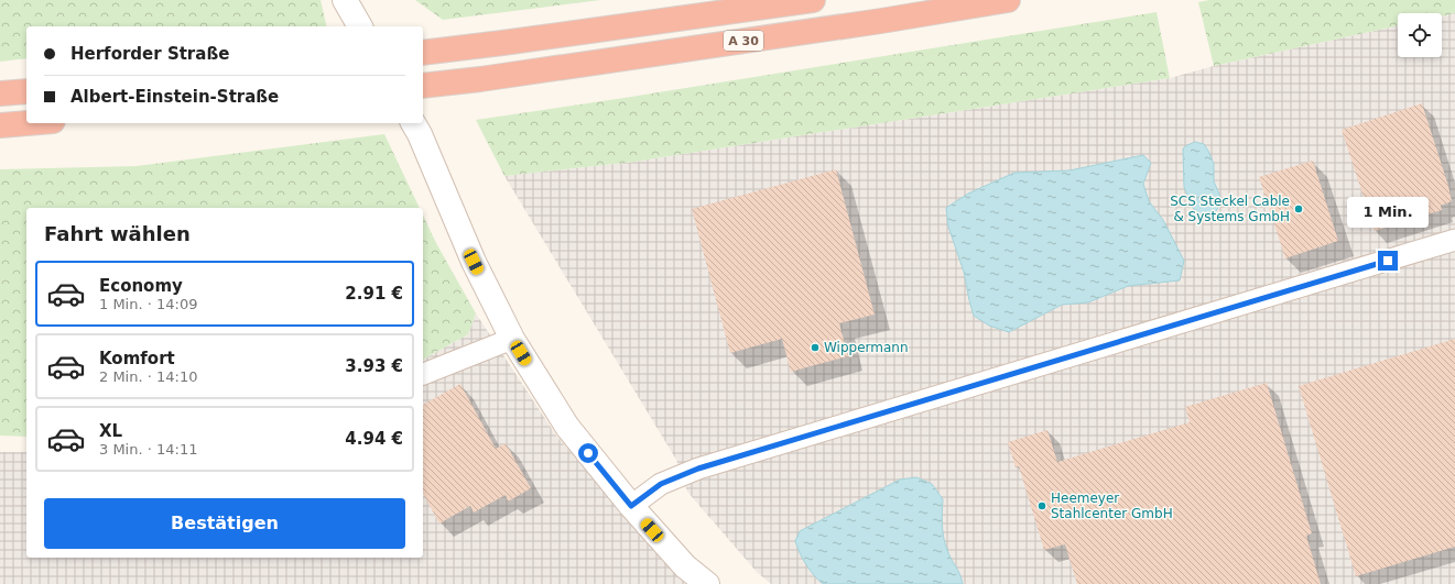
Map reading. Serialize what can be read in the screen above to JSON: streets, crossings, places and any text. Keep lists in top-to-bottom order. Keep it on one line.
{"streets":{"highway":["A 30"]},"places":["SCS Steckel Cable & Systems GmbH","Wippermann","Heemeyer Stahlcenter GmbH"],"page":{"banner":["Herforder Straße","Albert-Einstein-Straße"],"bubble":"1 Min.","heading":"Fahrt wählen","list":[{"name":"Economy","note":"1 Min. · 14:09","value":"2.91 €"},{"name":"Komfort","note":"2 Min. · 14:10","value":"3.93 €"},{"name":"XL","note":"3 Min. · 14:11","value":"4.94 €"}],"buttons":"Bestätigen"}}
